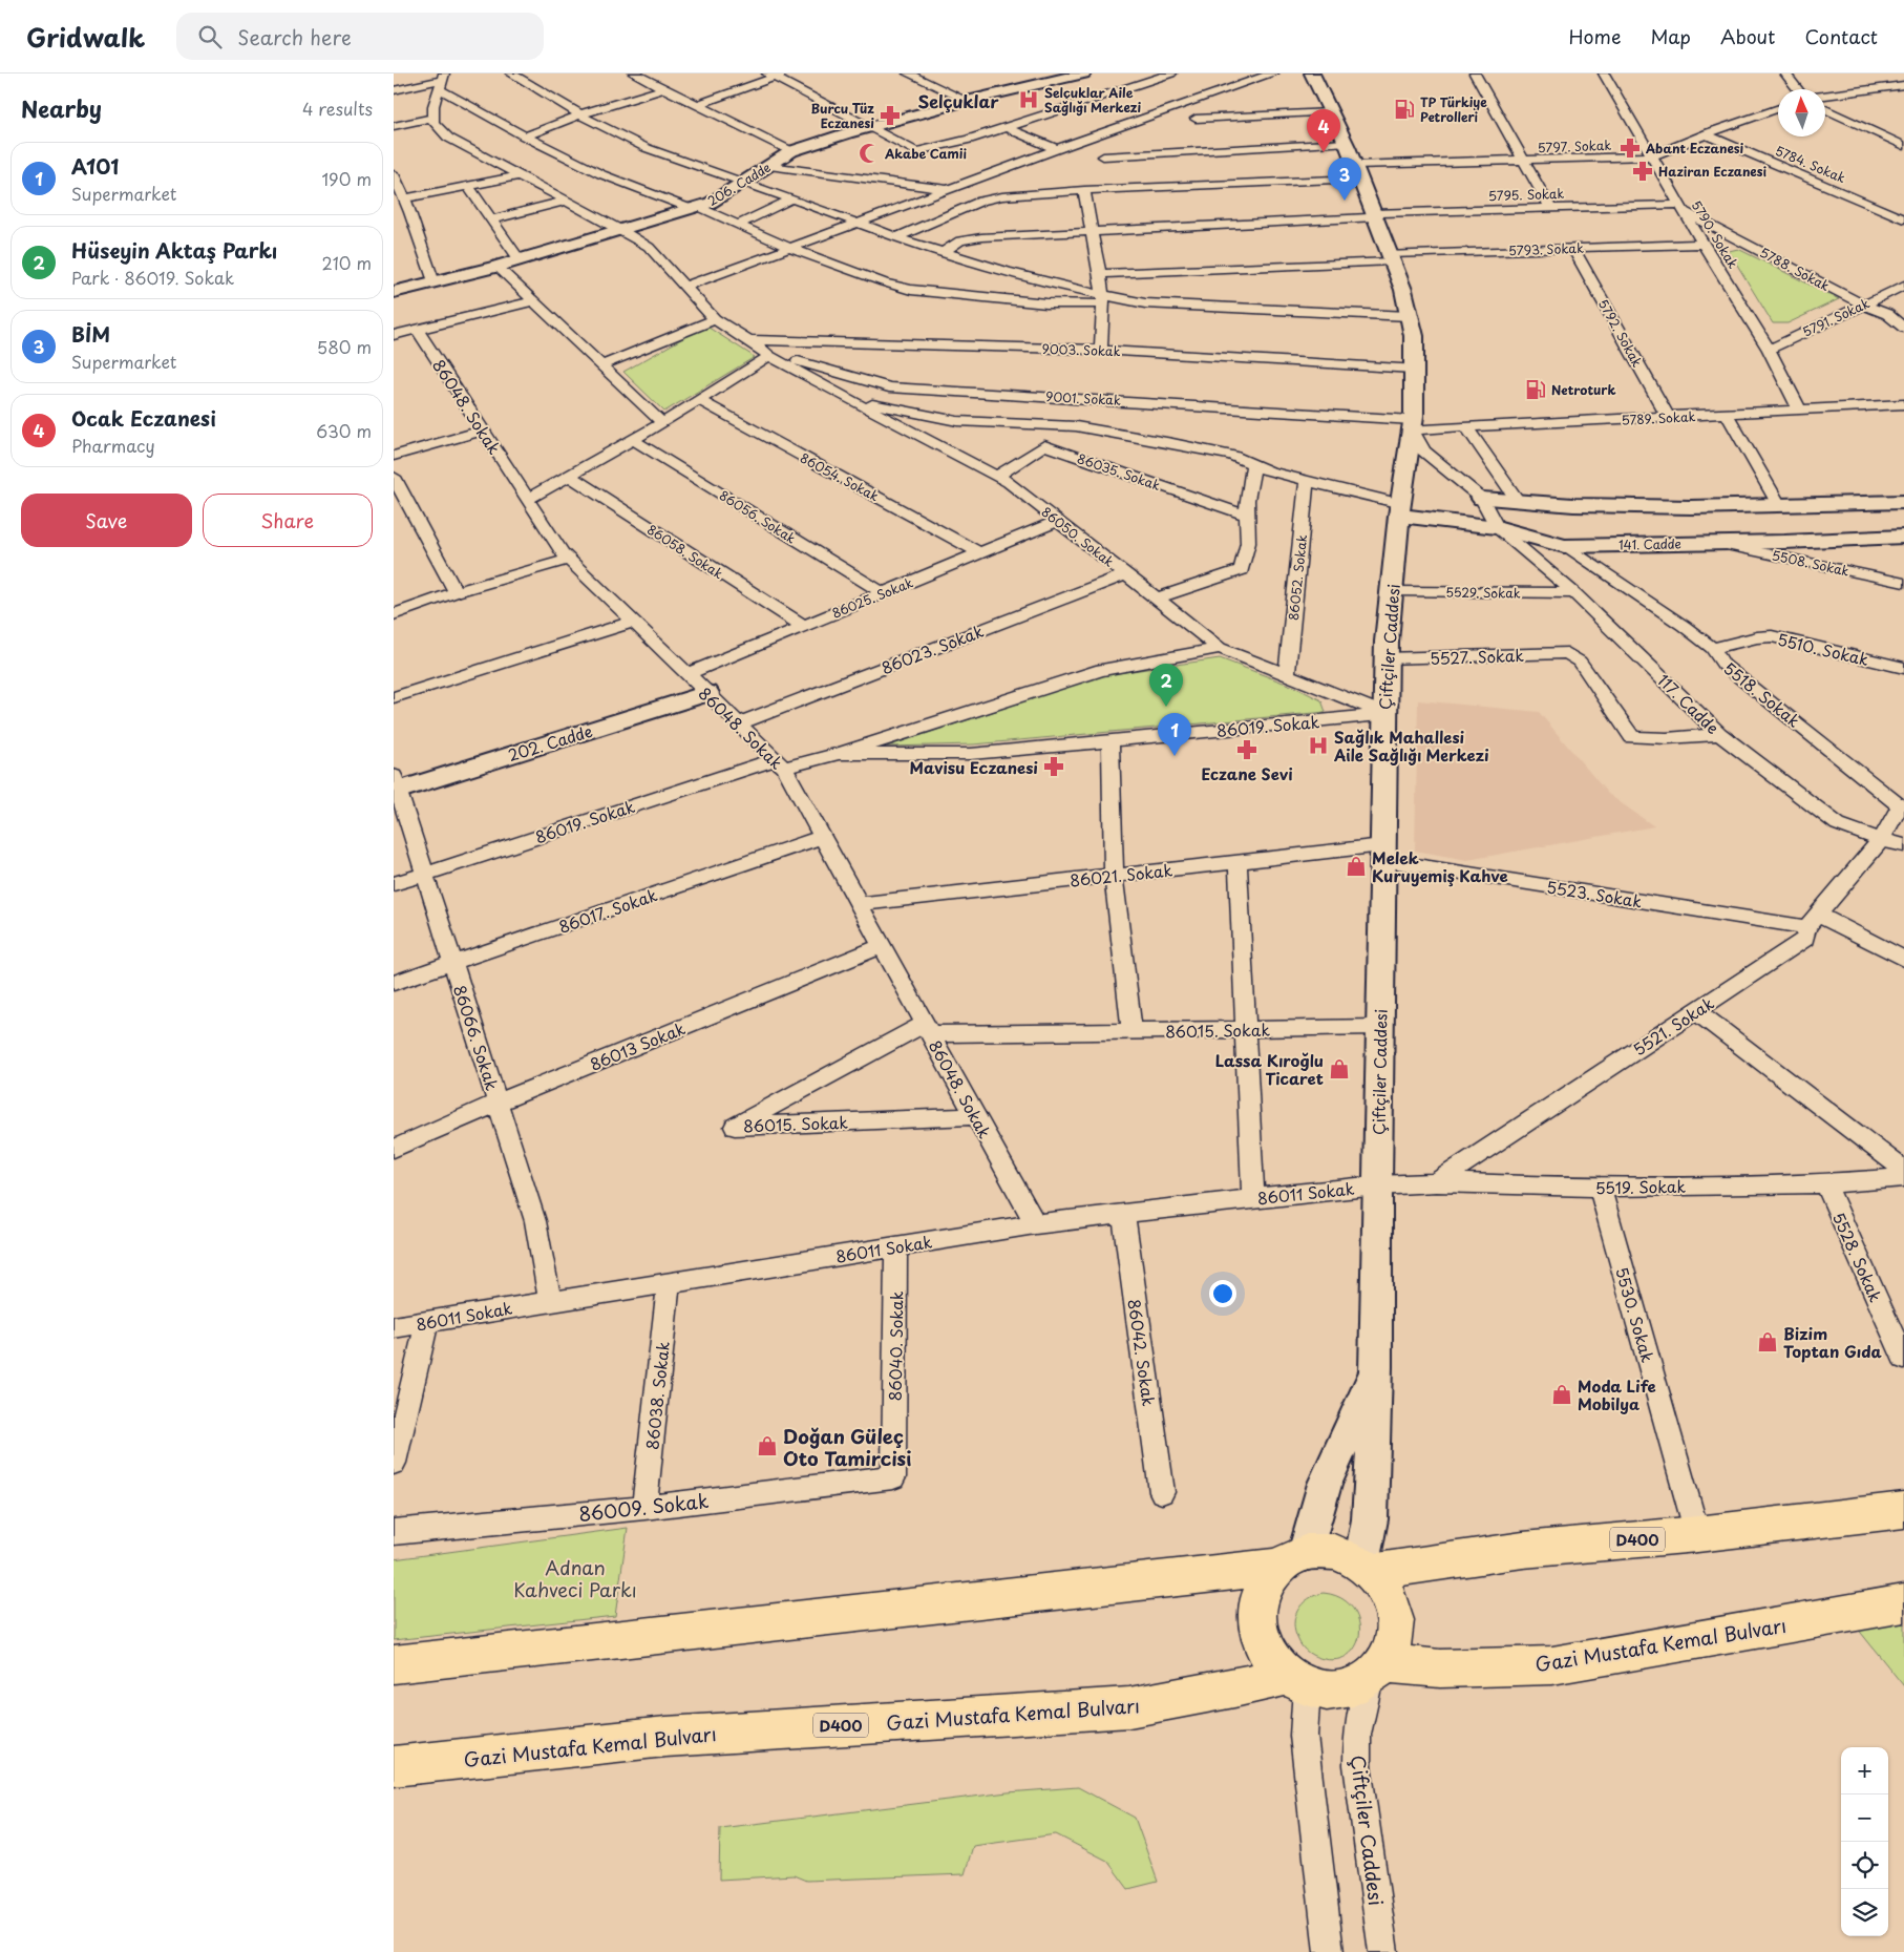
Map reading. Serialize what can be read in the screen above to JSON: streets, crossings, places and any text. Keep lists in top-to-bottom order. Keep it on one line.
{"streets":{"highway":["D400","Gazi Mustafa Kemal Bulvarı"],"street":["5797. Sokak","5784. Sokak","206. Cadde","5795. Sokak","5790. Sokak","5793. Sokak","5788. Sokak","5791. Sokak","5792. Sokak","9003. Sokak","9001. Sokak","86048. Sokak","5789. Sokak","86035. Sokak","86054. Sokak","86056. Sokak","86050. Sokak","141. Cadde","86058. Sokak","5508. Sokak","86052. Sokak","5529. Sokak","86025. Sokak","Çiftçiler Caddesi","86023. Sokak","5510. Sokak","5527. Sokak","5518. Sokak","117. Cadde","86019. Sokak","202. Cadde","86021. Sokak","5523. Sokak","86017. Sokak","5521. Sokak","86015. Sokak","86066. Sokak","86013 Sokak","5519. Sokak","86011 Sokak","5528. Sokak","5530. Sokak","86040. Sokak","86042. Sokak","86038. Sokak","86009. Sokak"]},"crossings":[["5797. Sokak","5784. Sokak"],["5797. Sokak","5790. Sokak"],["5797. Sokak","Çiftçiler Caddesi"],["5795. Sokak","5790. Sokak"],["5795. Sokak","5788. Sokak"],["5795. Sokak","Çiftçiler Caddesi"],["5790. Sokak","5793. Sokak"],["5790. Sokak","5788. Sokak"],["5790. Sokak","5791. Sokak"],["5790. Sokak","5789. Sokak"],["5793. Sokak","5792. Sokak"],["5793. Sokak","Çiftçiler Caddesi"],["5788. Sokak","5791. Sokak"],["5792. Sokak","5789. Sokak"],["9003. Sokak","9001. Sokak"],["9003. Sokak","86050. Sokak"],["9003. Sokak","Çiftçiler Caddesi"],["9001. Sokak","5789. Sokak"],["9001. Sokak","86050. Sokak"],["9001. Sokak","Çiftçiler Caddesi"],["86048. Sokak","86025. Sokak"],["86048. Sokak","86023. Sokak"],["86048. Sokak","86019. Sokak"],["86048. Sokak","202. Cadde"],["86048. Sokak","86021. Sokak"],["86048. Sokak","86017. Sokak"],["86048. Sokak","86015. Sokak"],["86048. Sokak","86013 Sokak"],["86048. Sokak","86011 Sokak"],["5789. Sokak","Çiftçiler Caddesi"],["86035. Sokak","86050. Sokak"],["86054. Sokak","86025. Sokak"],["86056. Sokak","86025. Sokak"],["86050. Sokak","86052. Sokak"],["86050. Sokak","86025. Sokak"],["86050. Sokak","Çiftçiler Caddesi"],["86050. Sokak","86023. Sokak"],["86050. Sokak","86019. Sokak"],["141. Cadde","5508. Sokak"],["141. Cadde","Çiftçiler Caddesi"],["141. Cadde","5518. Sokak"],["141. Cadde","117. Cadde"],["86058. Sokak","86025. Sokak"],["5529. Sokak","Çiftçiler Caddesi"],["5529. Sokak","117. Cadde"],["Çiftçiler Caddesi","5527. Sokak"],["Çiftçiler Caddesi","86019. Sokak"],["Çiftçiler Caddesi","86021. Sokak"],["Çiftçiler Caddesi","5523. Sokak"],["Çiftçiler Caddesi","86015. Sokak"],["Çiftçiler Caddesi","5519. Sokak"],["Çiftçiler Caddesi","86011 Sokak"],["Çiftçiler Caddesi","D400"],["Çiftçiler Caddesi","Gazi Mustafa Kemal Bulvarı"],["5510. Sokak","5518. Sokak"],["5527. Sokak","117. Cadde"],["5518. Sokak","117. Cadde"],["5518. Sokak","5521. Sokak"],["117. Cadde","5521. Sokak"],["86019. Sokak","86066. Sokak"],["202. Cadde","86066. Sokak"],["86021. Sokak","5523. Sokak"],["5523. Sokak","5521. Sokak"],["86017. Sokak","86066. Sokak"],["5521. Sokak","5519. Sokak"],["86066. Sokak","86013 Sokak"],["86066. Sokak","86011 Sokak"],["5519. Sokak","86011 Sokak"],["5519. Sokak","5528. Sokak"],["5519. Sokak","5530. Sokak"],["86011 Sokak","86040. Sokak"],["86011 Sokak","86042. Sokak"],["86011 Sokak","86038. Sokak"],["5530. Sokak","D400"],["86040. Sokak","86009. Sokak"],["86038. Sokak","86009. Sokak"],["D400","Gazi Mustafa Kemal Bulvarı"]],"districts":["Selçuklar"],"parks":["Adnan Kahveci Parkı"],"places":{"hospital":["Selçuklar Aile Sağlığı Merkezi","Sağlık Mahallesi Aile Sağlığı Merkezi"],"fuel station":["TP Türkiye Petrolleri","Netroturk"],"pharmacy":["Burcu Tüz Eczanesi","Abant Eczanesi","Haziran Eczanesi","Eczane Sevi","Mavisu Eczanesi"],"mosque":["Akabe Camii"],"shop":["Melek Kuruyemiş Kahve","Lassa Kıroğlu Ticaret","Bizim Toptan Gıda","Moda Life Mobilya","Doğan Güleç Oto Tamircisi"]},"north":"top","page":{"header":"Gridwalk","search":"Search here","nav":["Home","Map","About","Contact"],"heading":["Nearby","4 results"],"pins":["4","3","2","1"],"list":[{"mark":"1","name":"A101","note":"Supermarket","value":"190 m"},{"mark":"2","name":"Hüseyin Aktaş Parkı","note":"Park · 86019. Sokak","value":"210 m"},{"mark":"3","name":"BİM","note":"Supermarket","value":"580 m"},{"mark":"4","name":"Ocak Eczanesi","note":"Pharmacy","value":"630 m"}],"buttons":["Save","Share"],"map_buttons":["+","−"]}}
